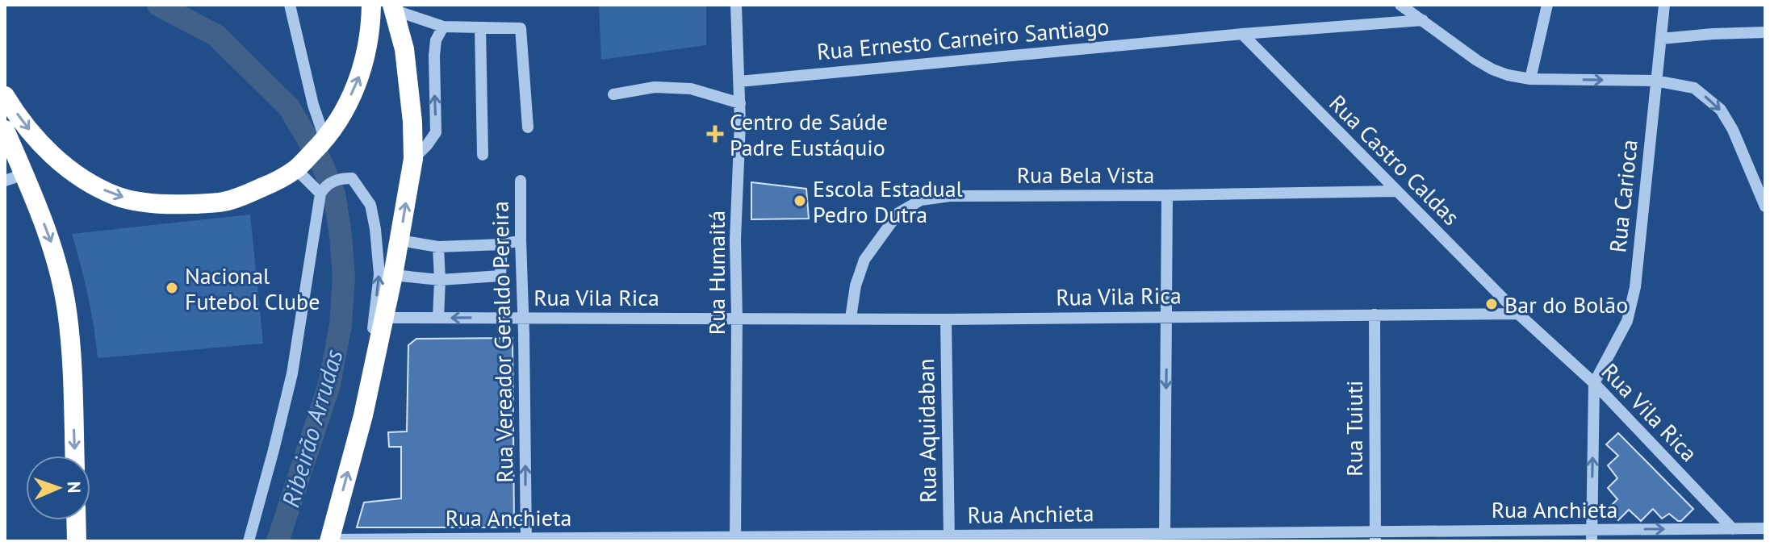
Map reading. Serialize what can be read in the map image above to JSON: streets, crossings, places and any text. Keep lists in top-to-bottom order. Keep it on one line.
{"streets":{"street":["Rua Ernesto Carneiro Santiago","Rua Castro Caldas","Rua Bela Vista","Rua Carioca","Rua Humaitá","Rua Vila Rica","Rua Vereador Geraldo Pereira","Rua Tuiuti","Rua Aquidaban","Rua Anchieta"]},"crossings":[["Rua Ernesto Carneiro Santiago","Rua Castro Caldas"],["Rua Ernesto Carneiro Santiago","Rua Humaitá"],["Rua Castro Caldas","Rua Bela Vista"],["Rua Castro Caldas","Rua Vila Rica"],["Rua Bela Vista","Rua Vila Rica"],["Rua Carioca","Rua Vila Rica"],["Rua Humaitá","Rua Vila Rica"],["Rua Humaitá","Rua Anchieta"],["Rua Vila Rica","Rua Vereador Geraldo Pereira"],["Rua Vila Rica","Rua Tuiuti"],["Rua Vila Rica","Rua Aquidaban"],["Rua Vila Rica","Rua Anchieta"],["Rua Vereador Geraldo Pereira","Rua Anchieta"],["Rua Tuiuti","Rua Anchieta"],["Rua Aquidaban","Rua Anchieta"]],"one_way":["Rua Vereador Geraldo Pereira"],"water":["Ribeirão Arrudas"],"places":{"health":["Centro de Saúde Padre Eustáquio"],"other":["Escola Estadual Pedro Dutra","Nacional Futebol Clube","Bar do Bolão"]},"north":"right"}
